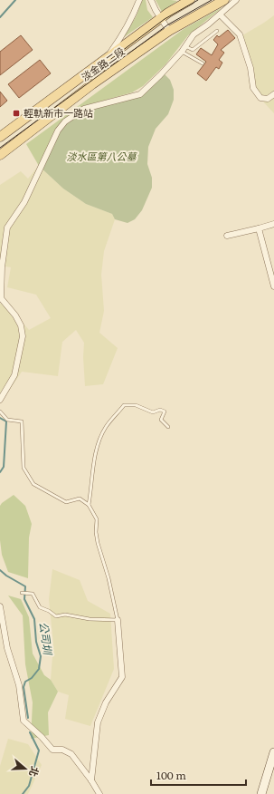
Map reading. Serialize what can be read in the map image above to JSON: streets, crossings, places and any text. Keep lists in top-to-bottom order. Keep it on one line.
{"streets":{"main road":["淡金路二段"]},"water":["公司圳"],"parks":["淡水區第八公墓"],"places":{"transit":["輕軌新市一路站"]},"scale_bar":"100 m","north":"right"}
